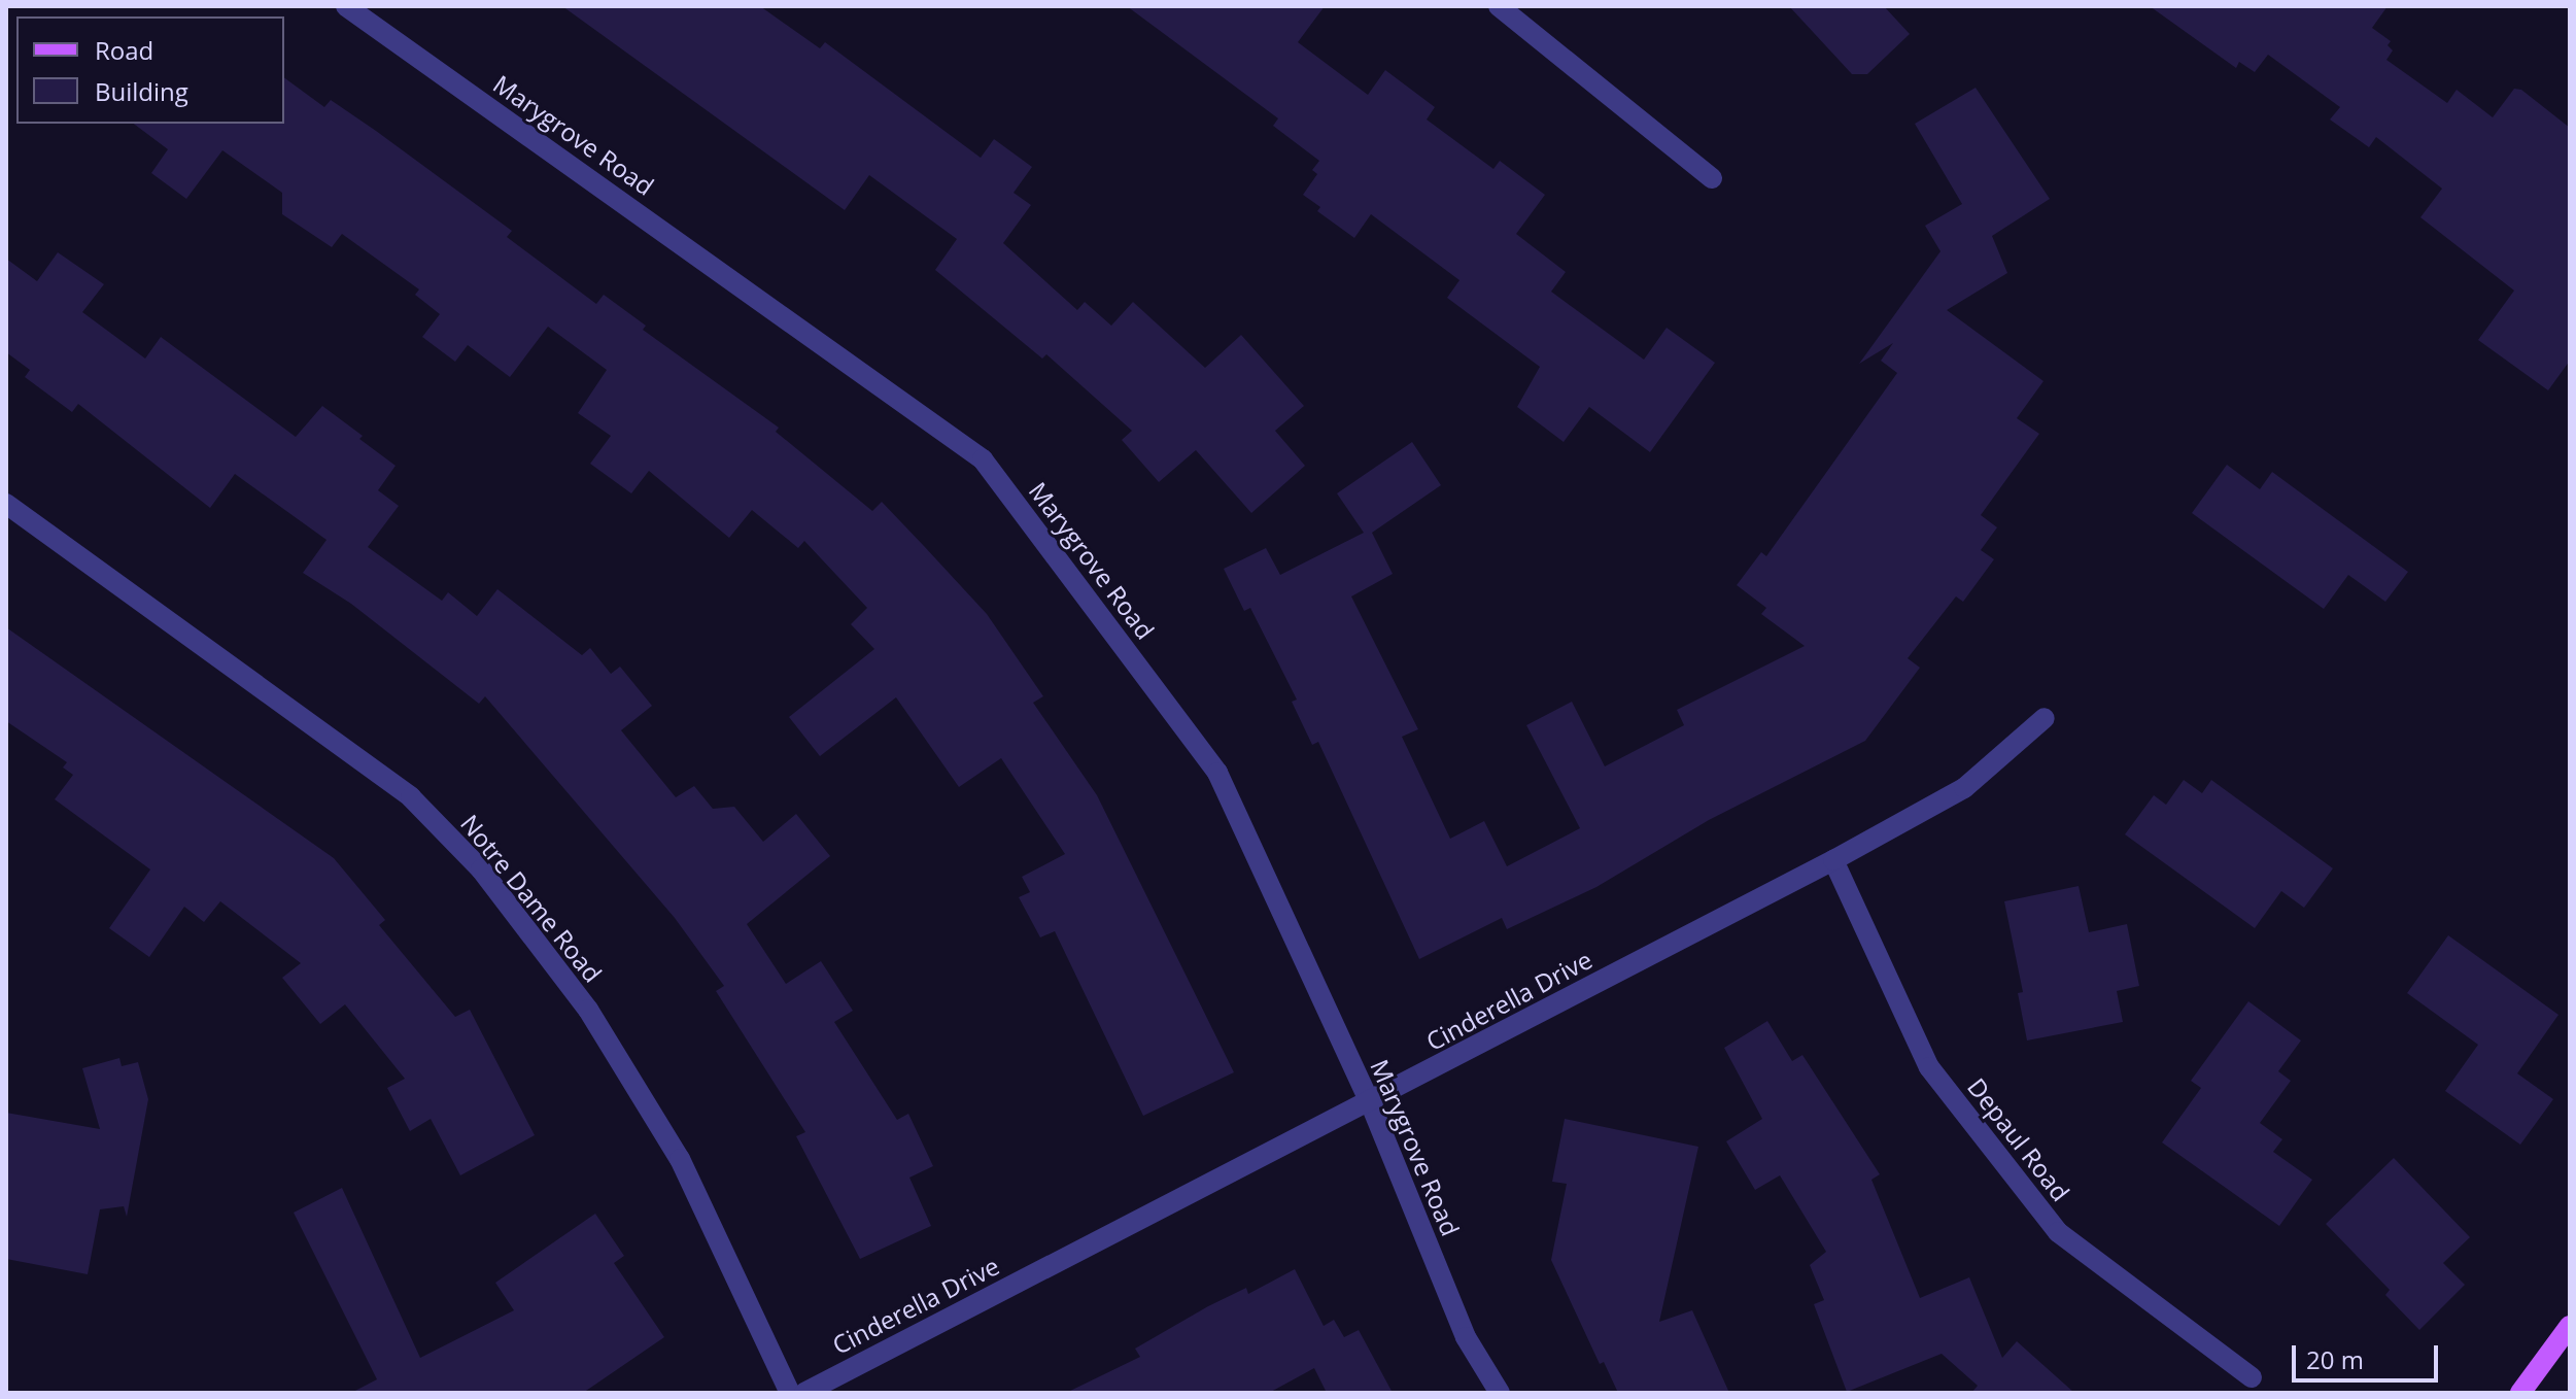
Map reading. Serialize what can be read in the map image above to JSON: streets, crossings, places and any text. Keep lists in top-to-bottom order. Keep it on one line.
{"streets":{"street":["Marygrove Road","Notre Dame Road","Cinderella Drive","Depaul Road"]},"crossings":[["Marygrove Road","Cinderella Drive"],["Cinderella Drive","Depaul Road"]],"legend":["Road","Building"],"scale_bar":"20 m"}
